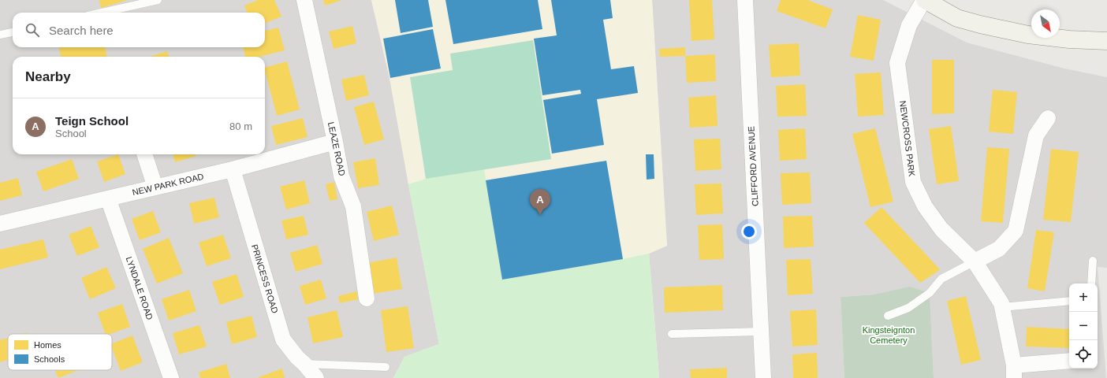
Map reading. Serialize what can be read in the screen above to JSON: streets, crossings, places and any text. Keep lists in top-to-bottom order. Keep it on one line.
{"streets":{"street":["NEWCROSS PARK","LEAZE ROAD","CLIFFORD AVENUE","NEW PARK ROAD","PRINCESS ROAD","LYNDALE ROAD"]},"crossings":[["LEAZE ROAD","NEW PARK ROAD"],["NEW PARK ROAD","PRINCESS ROAD"],["NEW PARK ROAD","LYNDALE ROAD"]],"parks":["Kingsteignton Cemetery"],"legend":["Homes","Schools"],"north":"bottom right","page":{"search":"Search here","heading":"Nearby","list":[{"mark":"A","name":"Teign School","note":"School","value":"80 m"}],"pins":"A","map_buttons":["+","−"]}}
